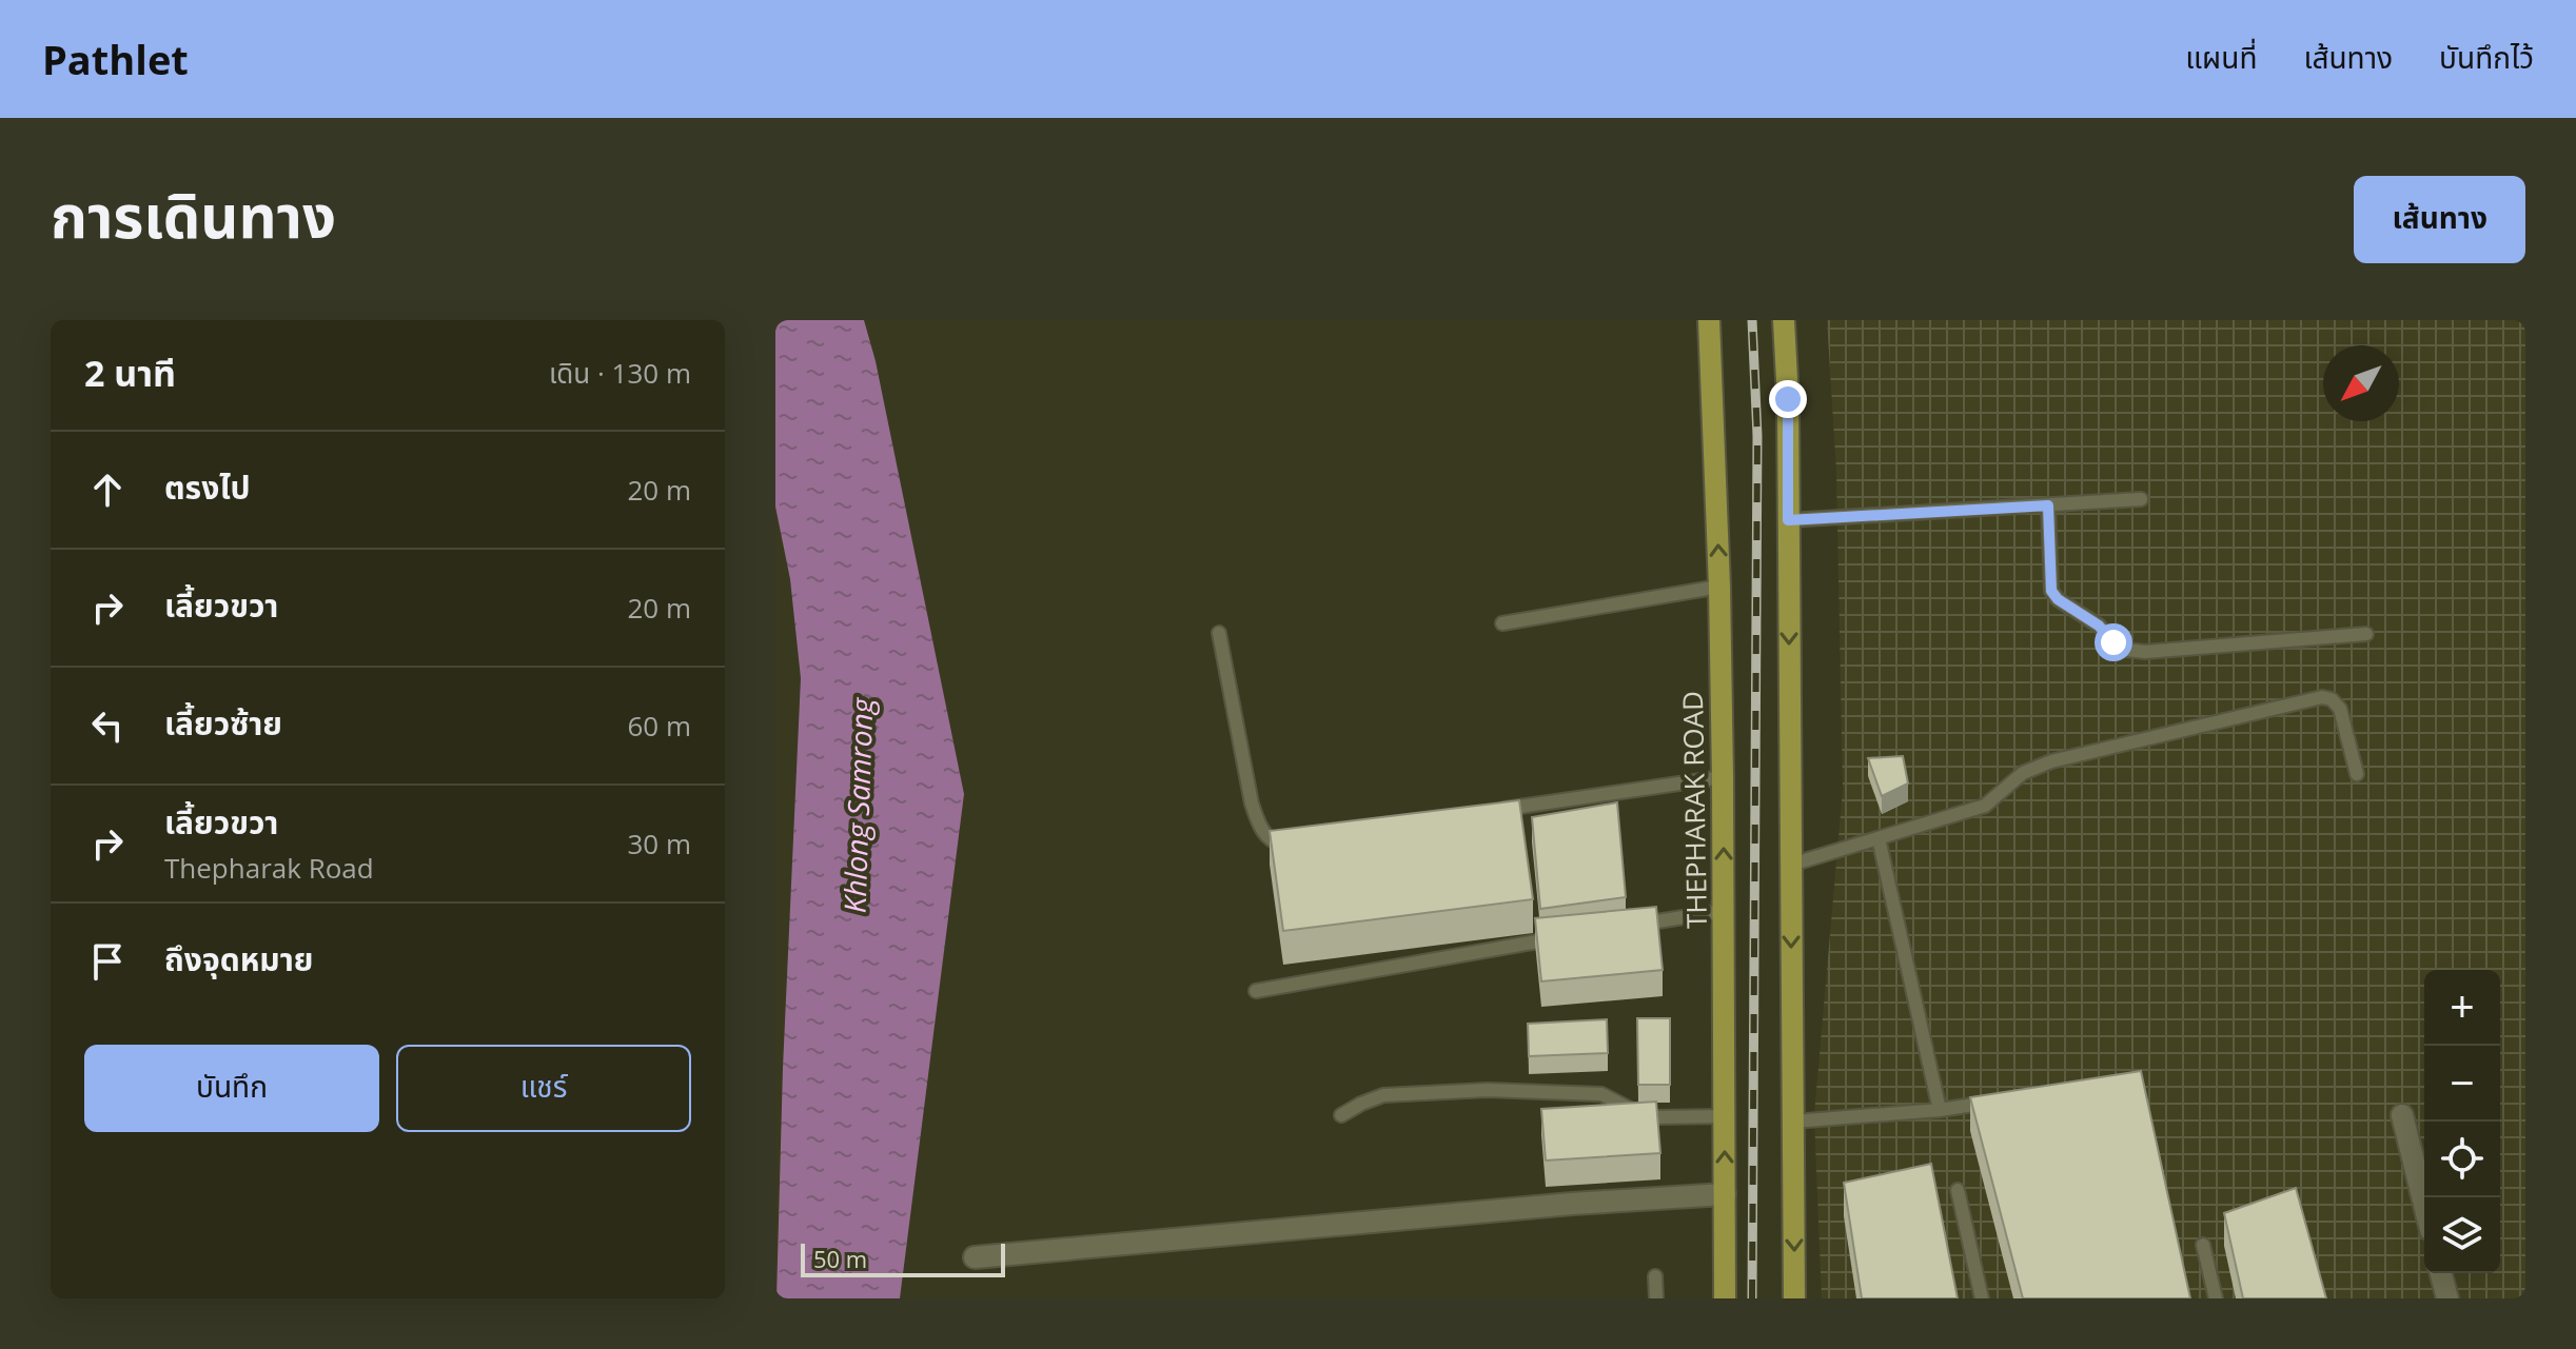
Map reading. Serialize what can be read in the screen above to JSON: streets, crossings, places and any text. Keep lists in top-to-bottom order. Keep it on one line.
{"streets":{"main road":["THEPHARAK ROAD"]},"water":["Khlong Samrong"],"scale_bar":"50 m","north":"bottom left","page":{"header":"Pathlet","nav":["แผนที่","เส้นทาง","บันทึกไว้"],"title":"การเดินทาง","buttons":["เส้นทาง",["บันทึก","แชร์"]],"heading":["2 นาที","เดิน · 130 m"],"list":[["ตรงไป","20 m"],["เลี้ยวขวา","20 m"],["เลี้ยวซ้าย","60 m"],["เลี้ยวขวา","Thepharak Road","30 m"],"ถึงจุดหมาย"],"map_buttons":["+","−"],"scale":"50 m"}}
